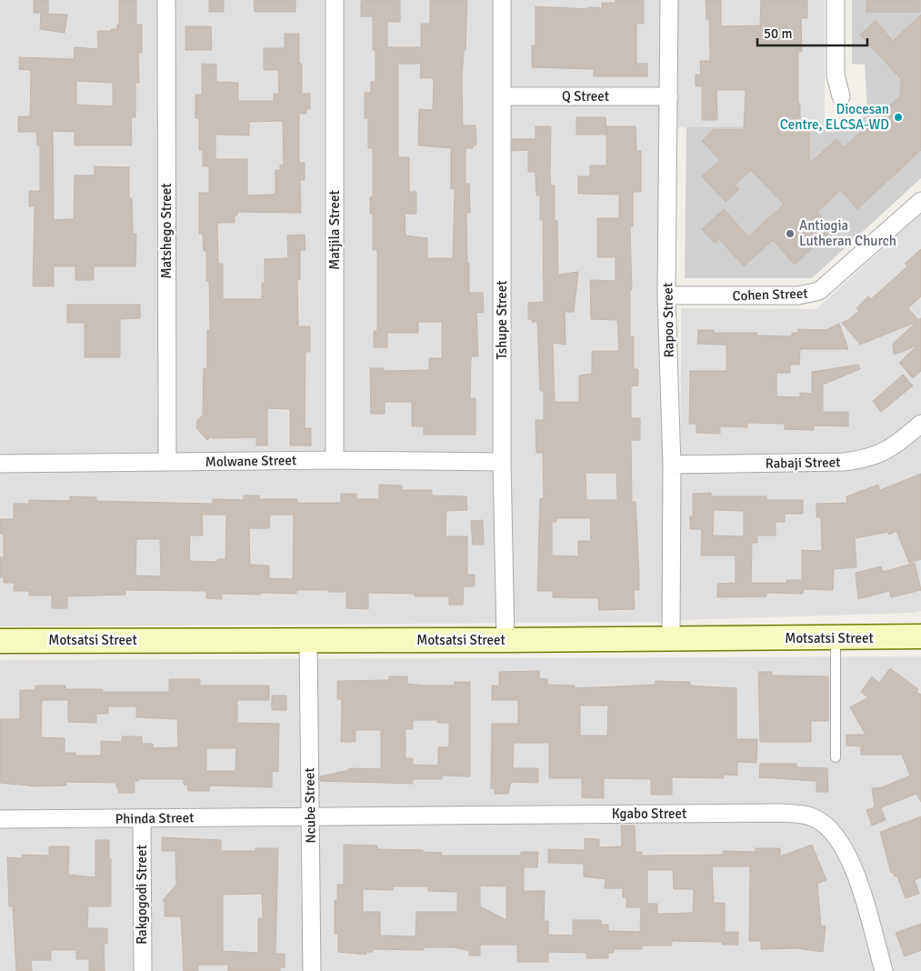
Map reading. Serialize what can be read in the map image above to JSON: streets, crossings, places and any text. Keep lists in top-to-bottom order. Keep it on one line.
{"streets":{"street":["Q Street","Matjila Street","Matshego Street","Cohen Street","Tshupe Street","Rapoo Street","Molwane Street","Rabaji Street","Motsatsi Street","Ncube Street","Kgabo Street","Phinda Street","Rakgogodi Street"]},"crossings":[["Q Street","Tshupe Street"],["Q Street","Rapoo Street"],["Matjila Street","Molwane Street"],["Matshego Street","Molwane Street"],["Cohen Street","Rapoo Street"],["Tshupe Street","Molwane Street"],["Tshupe Street","Motsatsi Street"],["Rapoo Street","Rabaji Street"],["Rapoo Street","Motsatsi Street"],["Motsatsi Street","Ncube Street"],["Ncube Street","Kgabo Street"],["Ncube Street","Phinda Street"],["Kgabo Street","Phinda Street"],["Phinda Street","Rakgogodi Street"]],"places":["Diocesan Centre, ELCSA-WD","Antiogia Lutheran Church"],"scale_bar":"50 m"}
